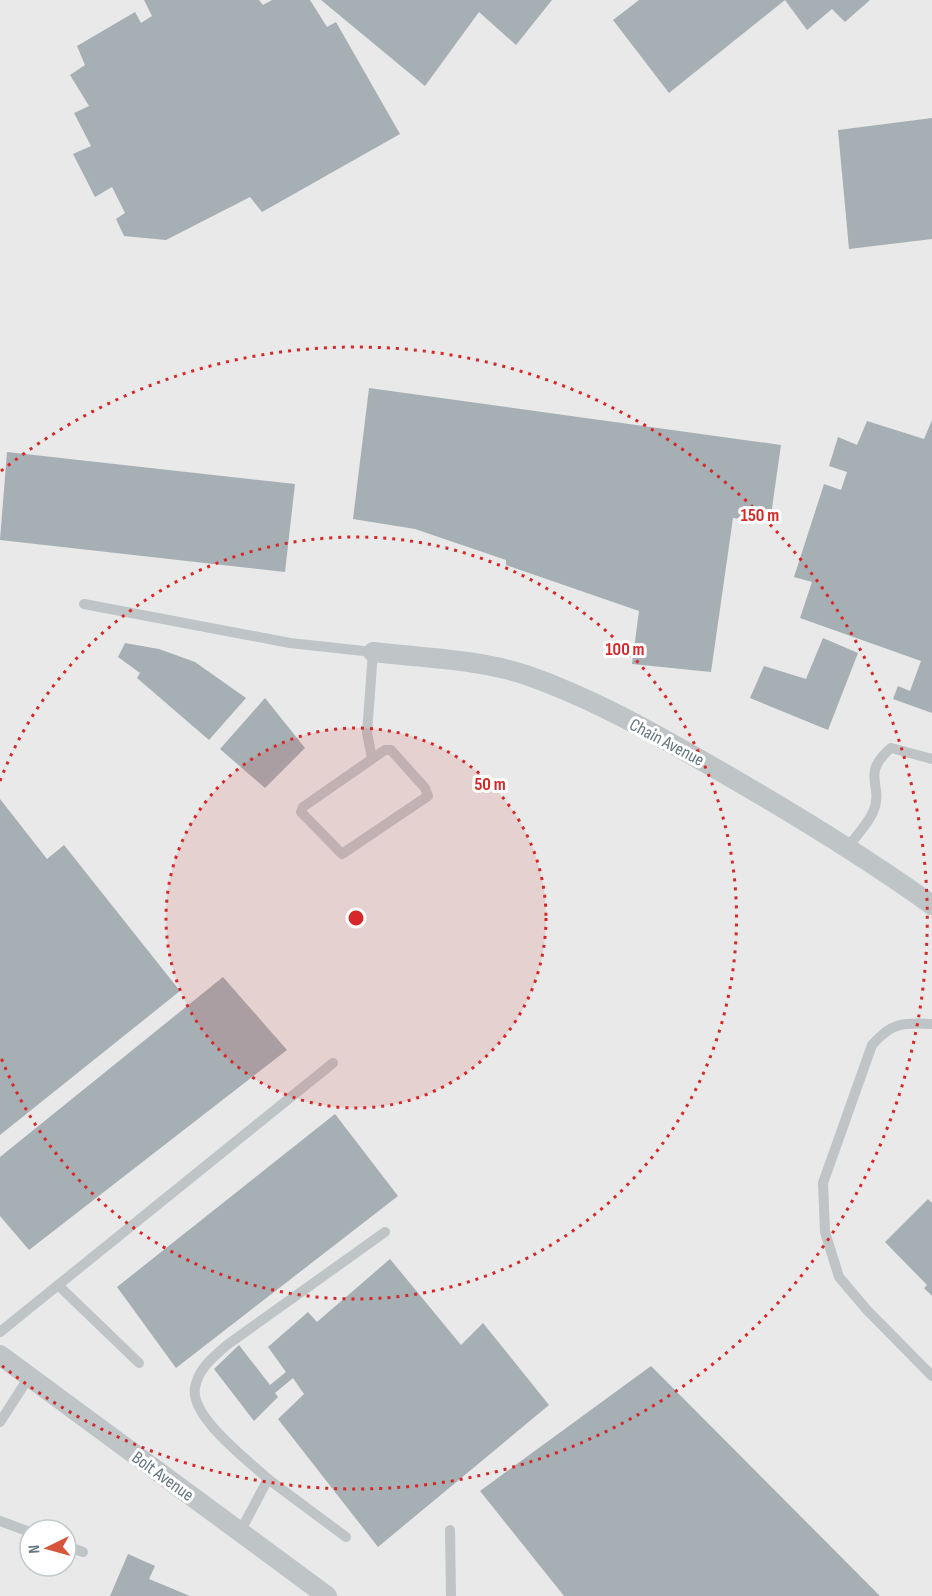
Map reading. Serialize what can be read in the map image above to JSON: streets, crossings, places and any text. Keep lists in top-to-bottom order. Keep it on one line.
{"streets":{"street":["Chain Avenue","Bolt Avenue"]},"north":"left","rings":["150 m","100 m","50 m"]}
